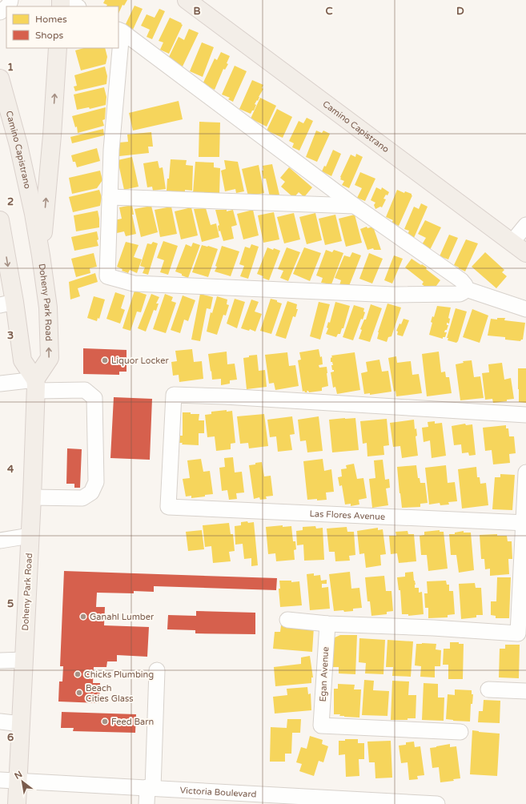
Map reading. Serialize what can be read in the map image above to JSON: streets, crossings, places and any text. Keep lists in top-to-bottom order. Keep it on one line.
{"streets":{"main road":["Camino Capistrano","Doheny Park Road"],"street":["Las Flores Avenue","Egan Avenue","Victoria Boulevard"]},"crossings":[["Camino Capistrano","Doheny Park Road"],["Doheny Park Road","Victoria Boulevard"]],"places":["Liquor Locker","Ganahl Lumber","Chicks Plumbing","Beach Cities Glass","Feed Barn"],"legend":["Homes","Shops"],"north":"top left","grid":{"columns":["B","C","D"],"rows":["1","2","3","4","5","6"]}}
